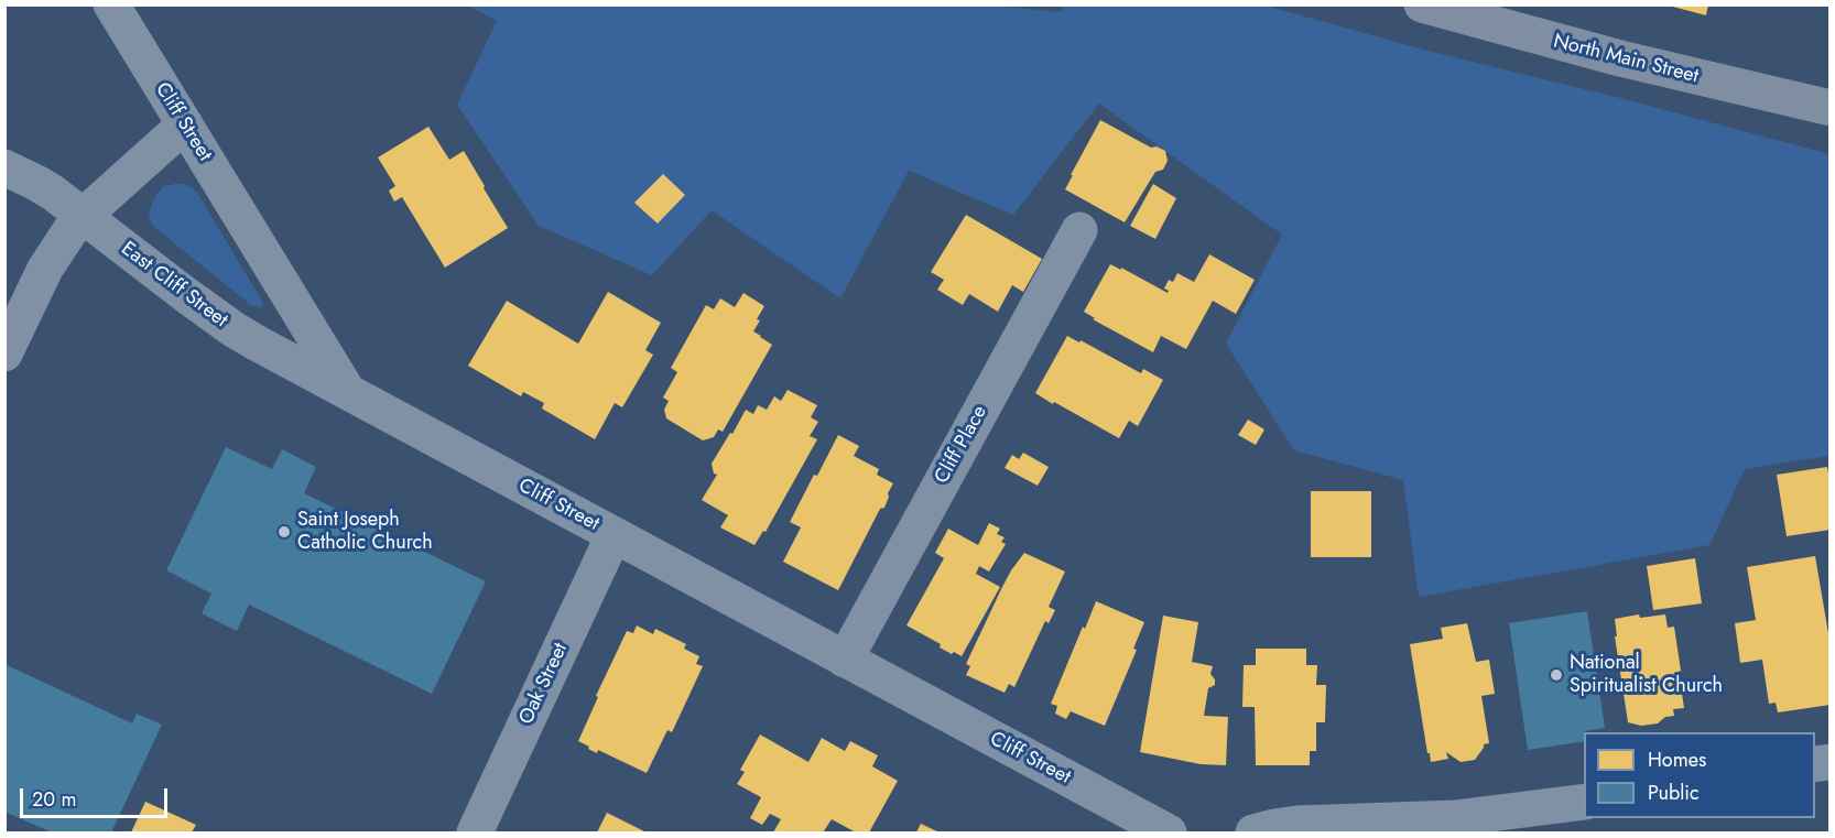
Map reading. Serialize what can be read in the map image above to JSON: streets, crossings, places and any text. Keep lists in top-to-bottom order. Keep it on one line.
{"streets":{"main road":["North Main Street"],"street":["Cliff Street","East Cliff Street","Cliff Place","Oak Street"]},"crossings":[["Cliff Street","East Cliff Street"],["Cliff Street","Cliff Place"],["Cliff Street","Oak Street"]],"places":["Saint Joseph Catholic Church","National Spiritualist Church"],"legend":["Homes","Public"],"scale_bar":"20 m"}
